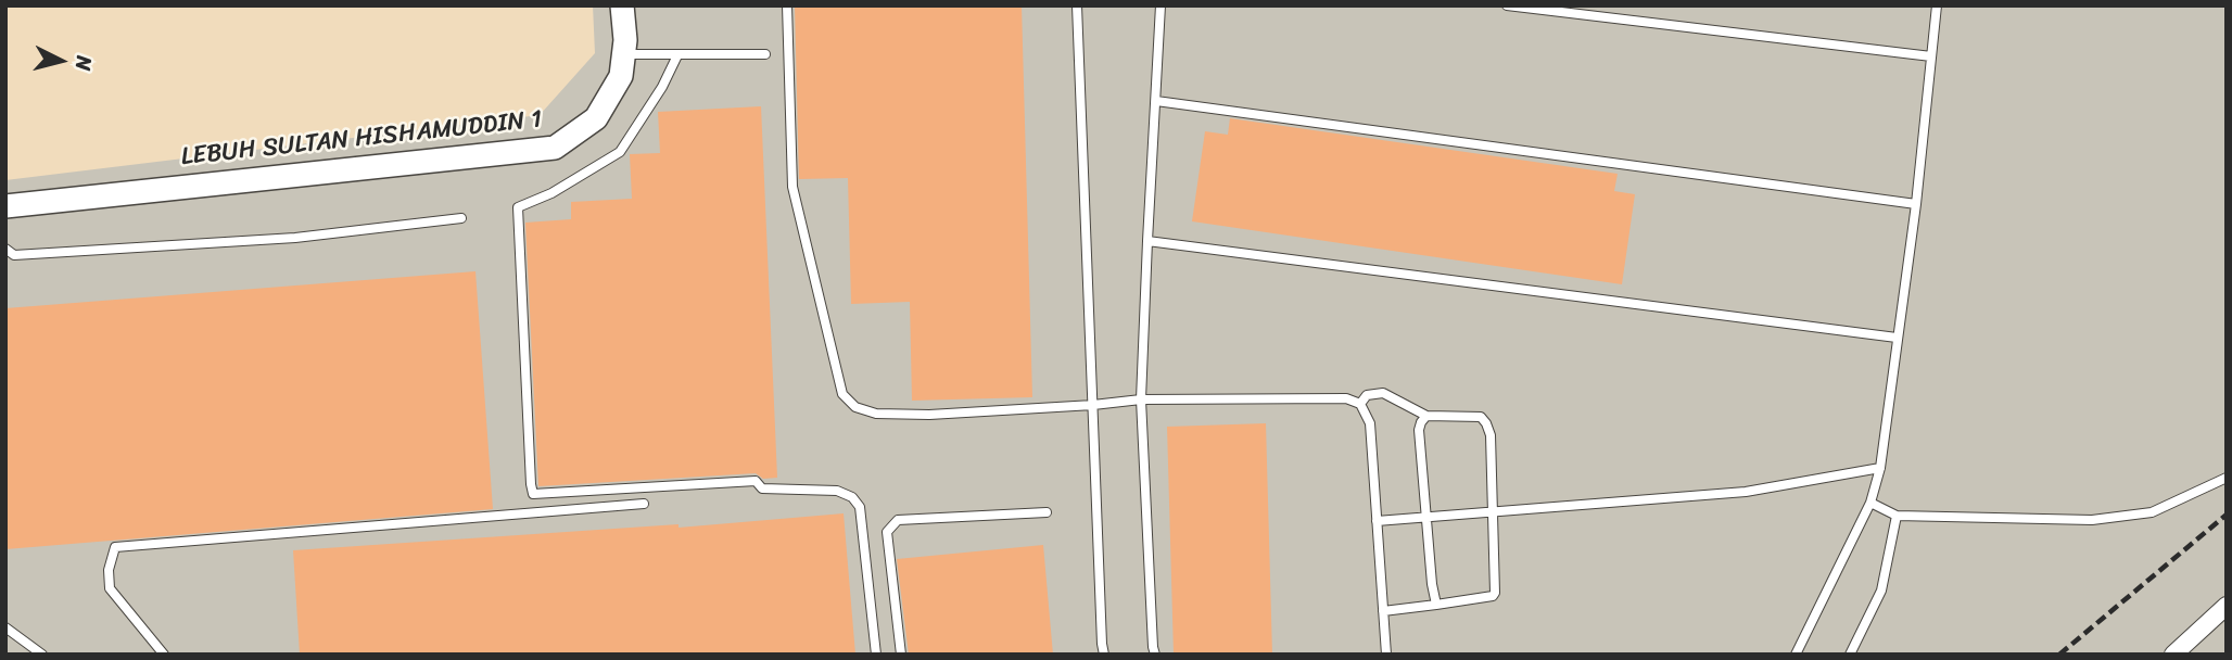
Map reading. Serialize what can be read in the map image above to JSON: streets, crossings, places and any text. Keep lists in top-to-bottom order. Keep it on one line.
{"streets":{"street":["LEBUH SULTAN HISHAMUDDIN 1"]},"north":"right"}
